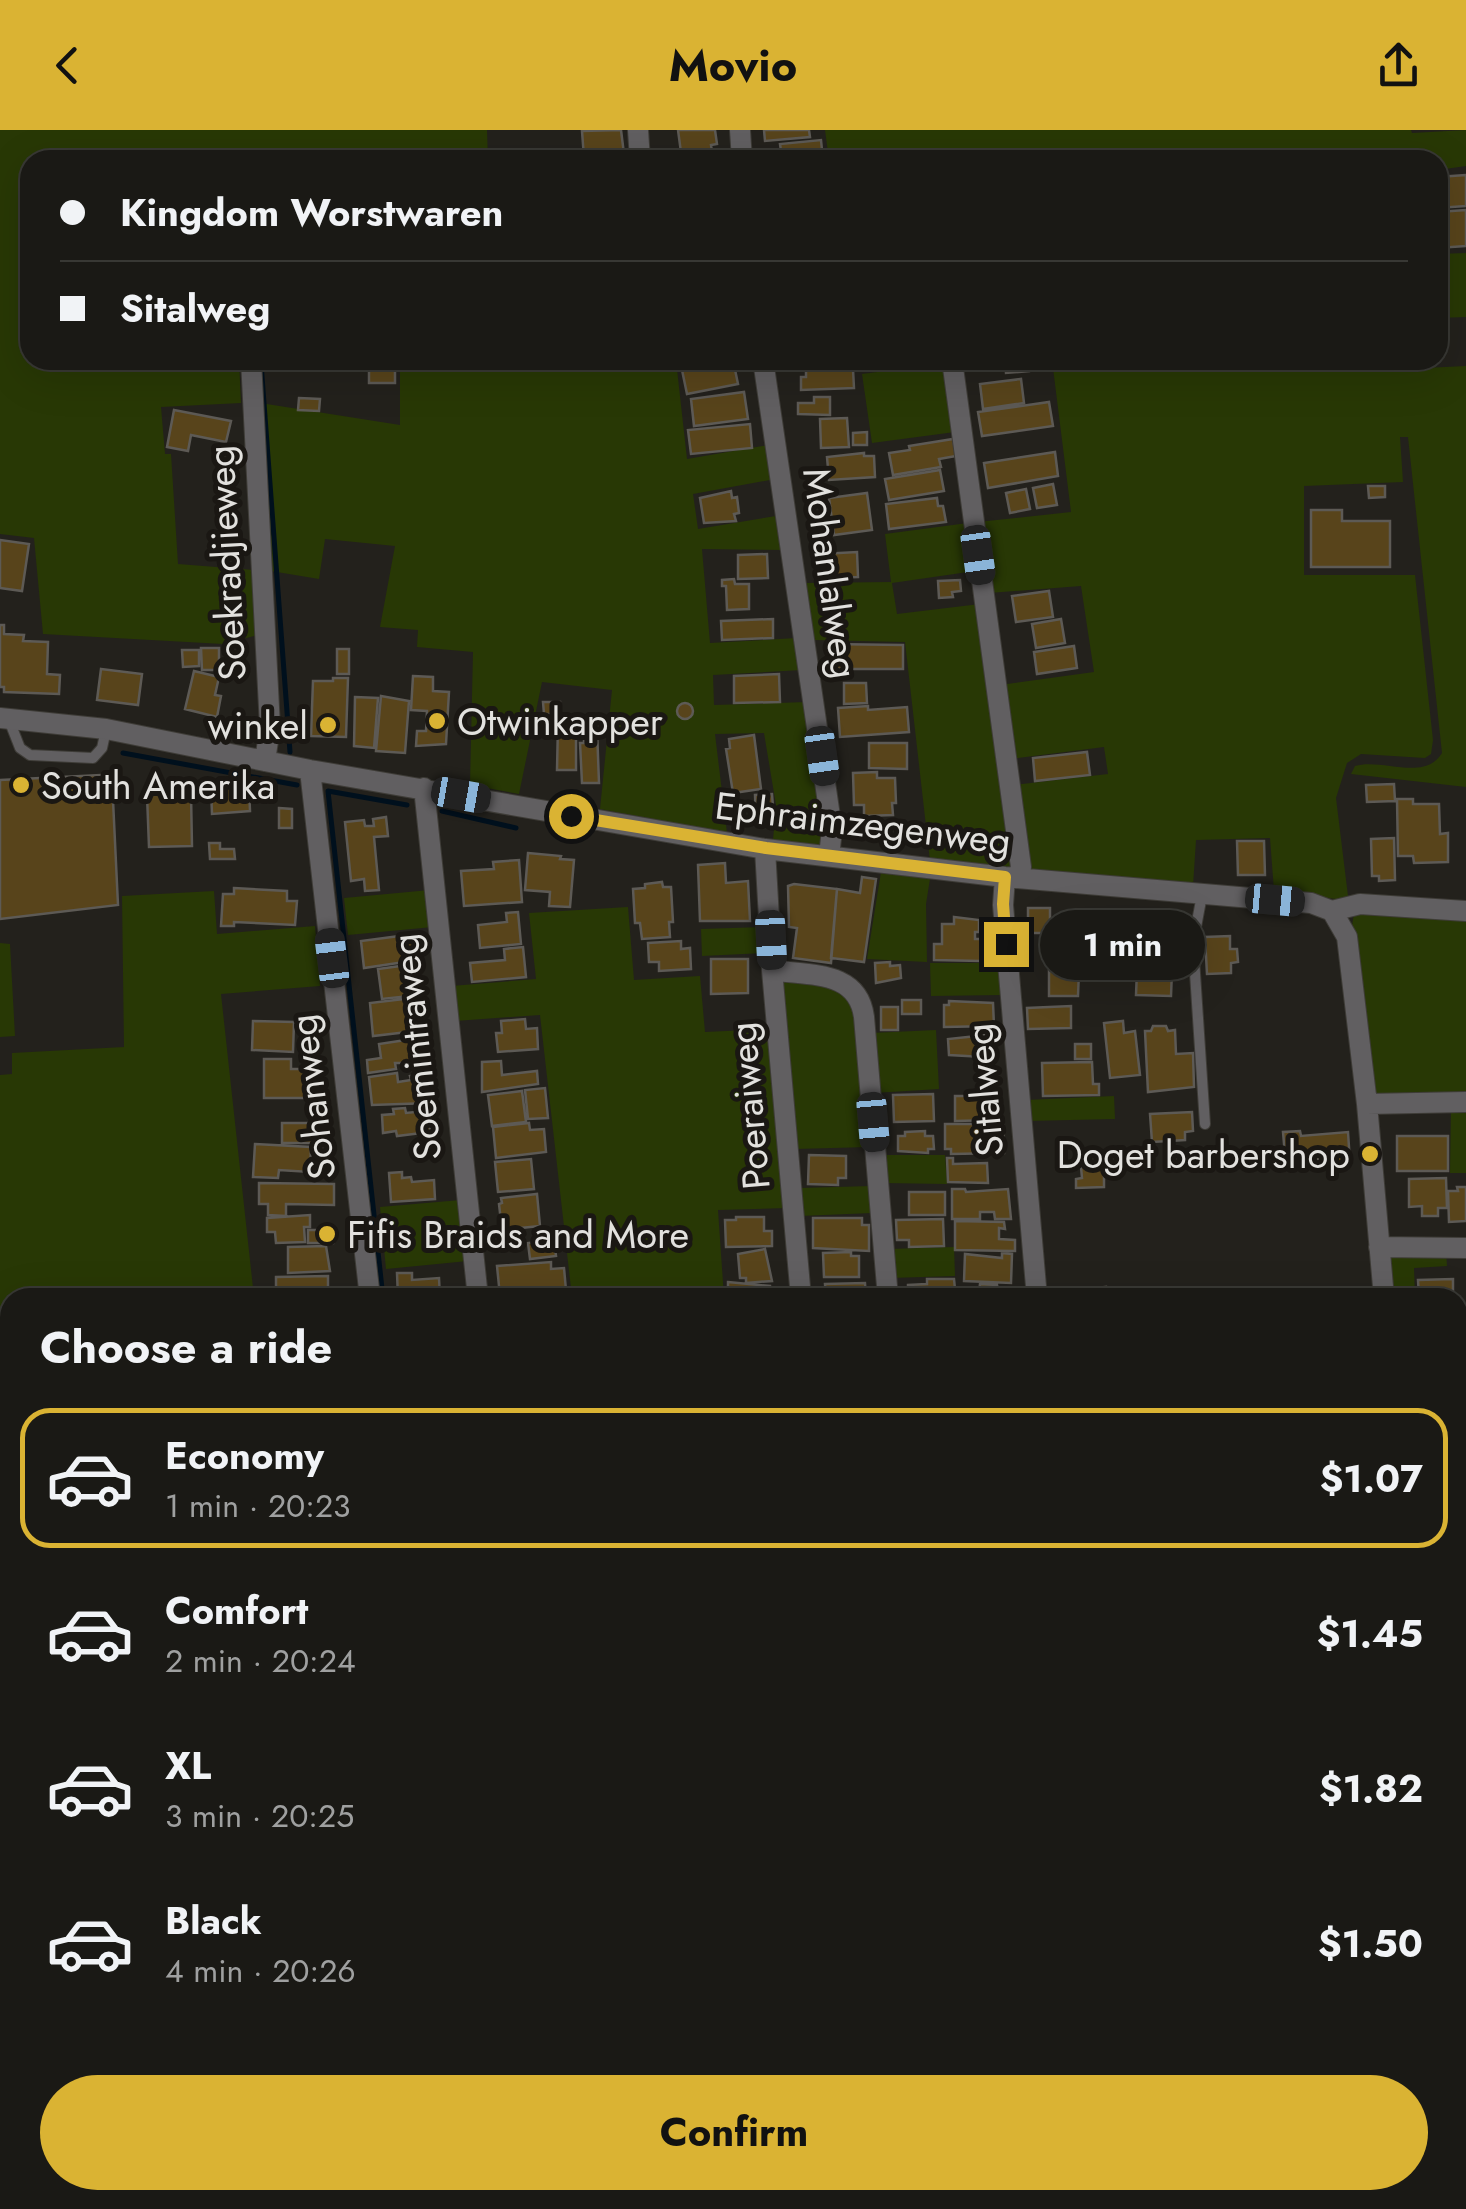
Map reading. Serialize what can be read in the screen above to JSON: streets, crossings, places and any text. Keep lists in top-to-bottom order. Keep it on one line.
{"streets":{"street":["Soekradjieweg","Mohanlalweg","Ephraimzegenweg","Soemintraweg","Sitalweg","Sohanweg","Poeraiweg"]},"crossings":[["Soekradjieweg","Ephraimzegenweg"],["Mohanlalweg","Ephraimzegenweg"],["Ephraimzegenweg","Soemintraweg"],["Ephraimzegenweg","Sitalweg"],["Ephraimzegenweg","Sohanweg"],["Ephraimzegenweg","Poeraiweg"]],"places":["Otwinkapper","winkel","South Amerika","Doget barbershop","Fifis Braids and More"],"page":{"header":"Movio","banner":["Kingdom Worstwaren","Sitalweg"],"bubble":"1 min","heading":"Choose a ride","list":[{"name":"Economy","note":"1 min · 20:23","value":"$1.07"},{"name":"Comfort","note":"2 min · 20:24","value":"$1.45"},{"name":"XL","note":"3 min · 20:25","value":"$1.82"},{"name":"Black","note":"4 min · 20:26","value":"$1.50"}],"buttons":"Confirm"}}
